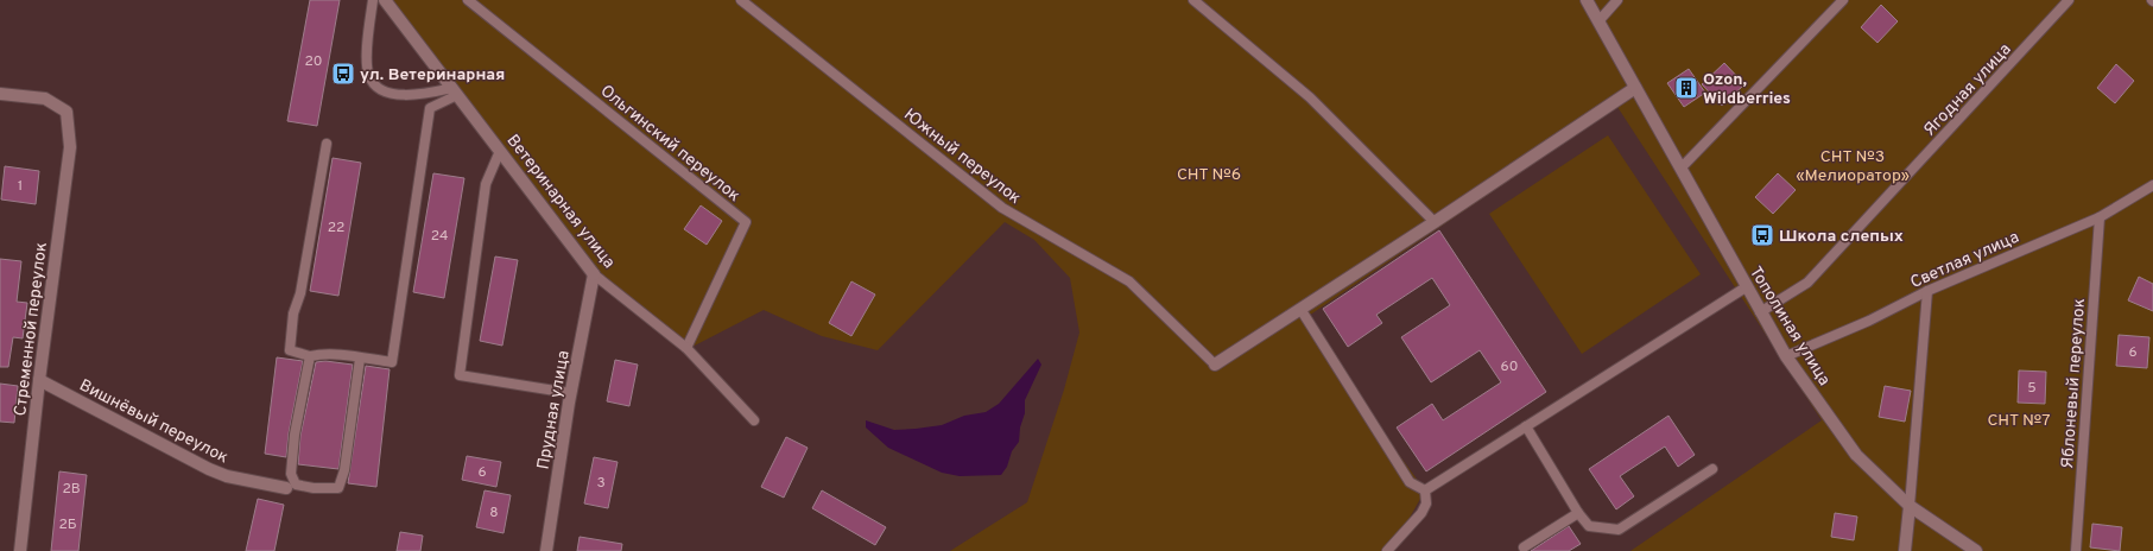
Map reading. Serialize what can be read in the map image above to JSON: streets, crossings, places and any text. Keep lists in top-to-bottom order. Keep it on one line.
{"streets":{"street":["Ветеринарная улица","Тополиная улица","Стременной переулок","Прудная улица","Вишнёвый переулок"],"lane":["Ягодная улица","Ольгинский переулок","Южный переулок","Светлая улица","Яблоневый переулок"]},"crossings":[["Ягодная улица","Тополиная улица"],["Ольгинский переулок","Ветеринарная улица"],["Ветеринарная улица","Прудная улица"],["Светлая улица","Тополиная улица"],["Светлая улица","Яблоневый переулок"],["Стременной переулок","Вишнёвый переулок"]],"parks":["СНТ №3 «Мелиоратор»","СНТ №6","СНТ №7"],"places":{"bus stop":["ул. Ветеринарная","Школа слепых"],"building":["Ozon, Wildberries"]},"house_numbers":["20","1","22","24","6","60","5","6","3","2В","8","2Б"]}
